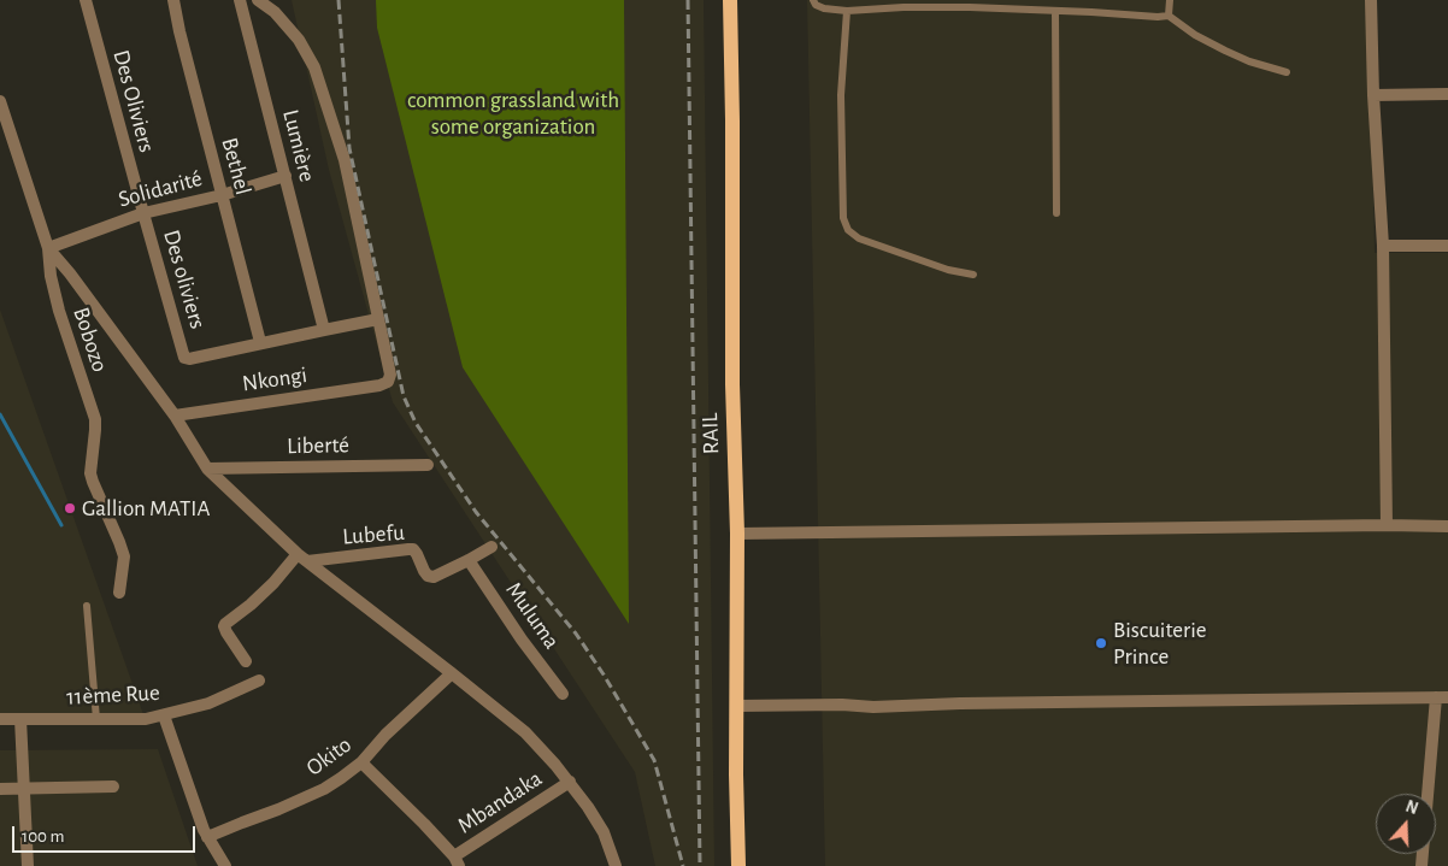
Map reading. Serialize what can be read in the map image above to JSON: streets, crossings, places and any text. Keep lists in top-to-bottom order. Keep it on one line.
{"streets":{"main road":["RAIL"],"street":["Des Oliviers","Lumière","Bethel","Solidarité","Des oliviers","Bobozo","Nkongi","Liberté","Lubefu","Muluma","11ème Rue","Okito","Mbandaka"]},"crossings":[["Des Oliviers","Solidarité"],["Des Oliviers","Des oliviers"],["Lumière","Solidarité"],["Bethel","Solidarité"],["Bethel","Des oliviers"],["Solidarité","Des oliviers"],["Solidarité","Bobozo"],["Lubefu","Muluma"]],"parks":["common grassland with some organization"],"places":["Gallion MATIA","Biscuiterie Prince"],"scale_bar":"100 m","north":"top"}
